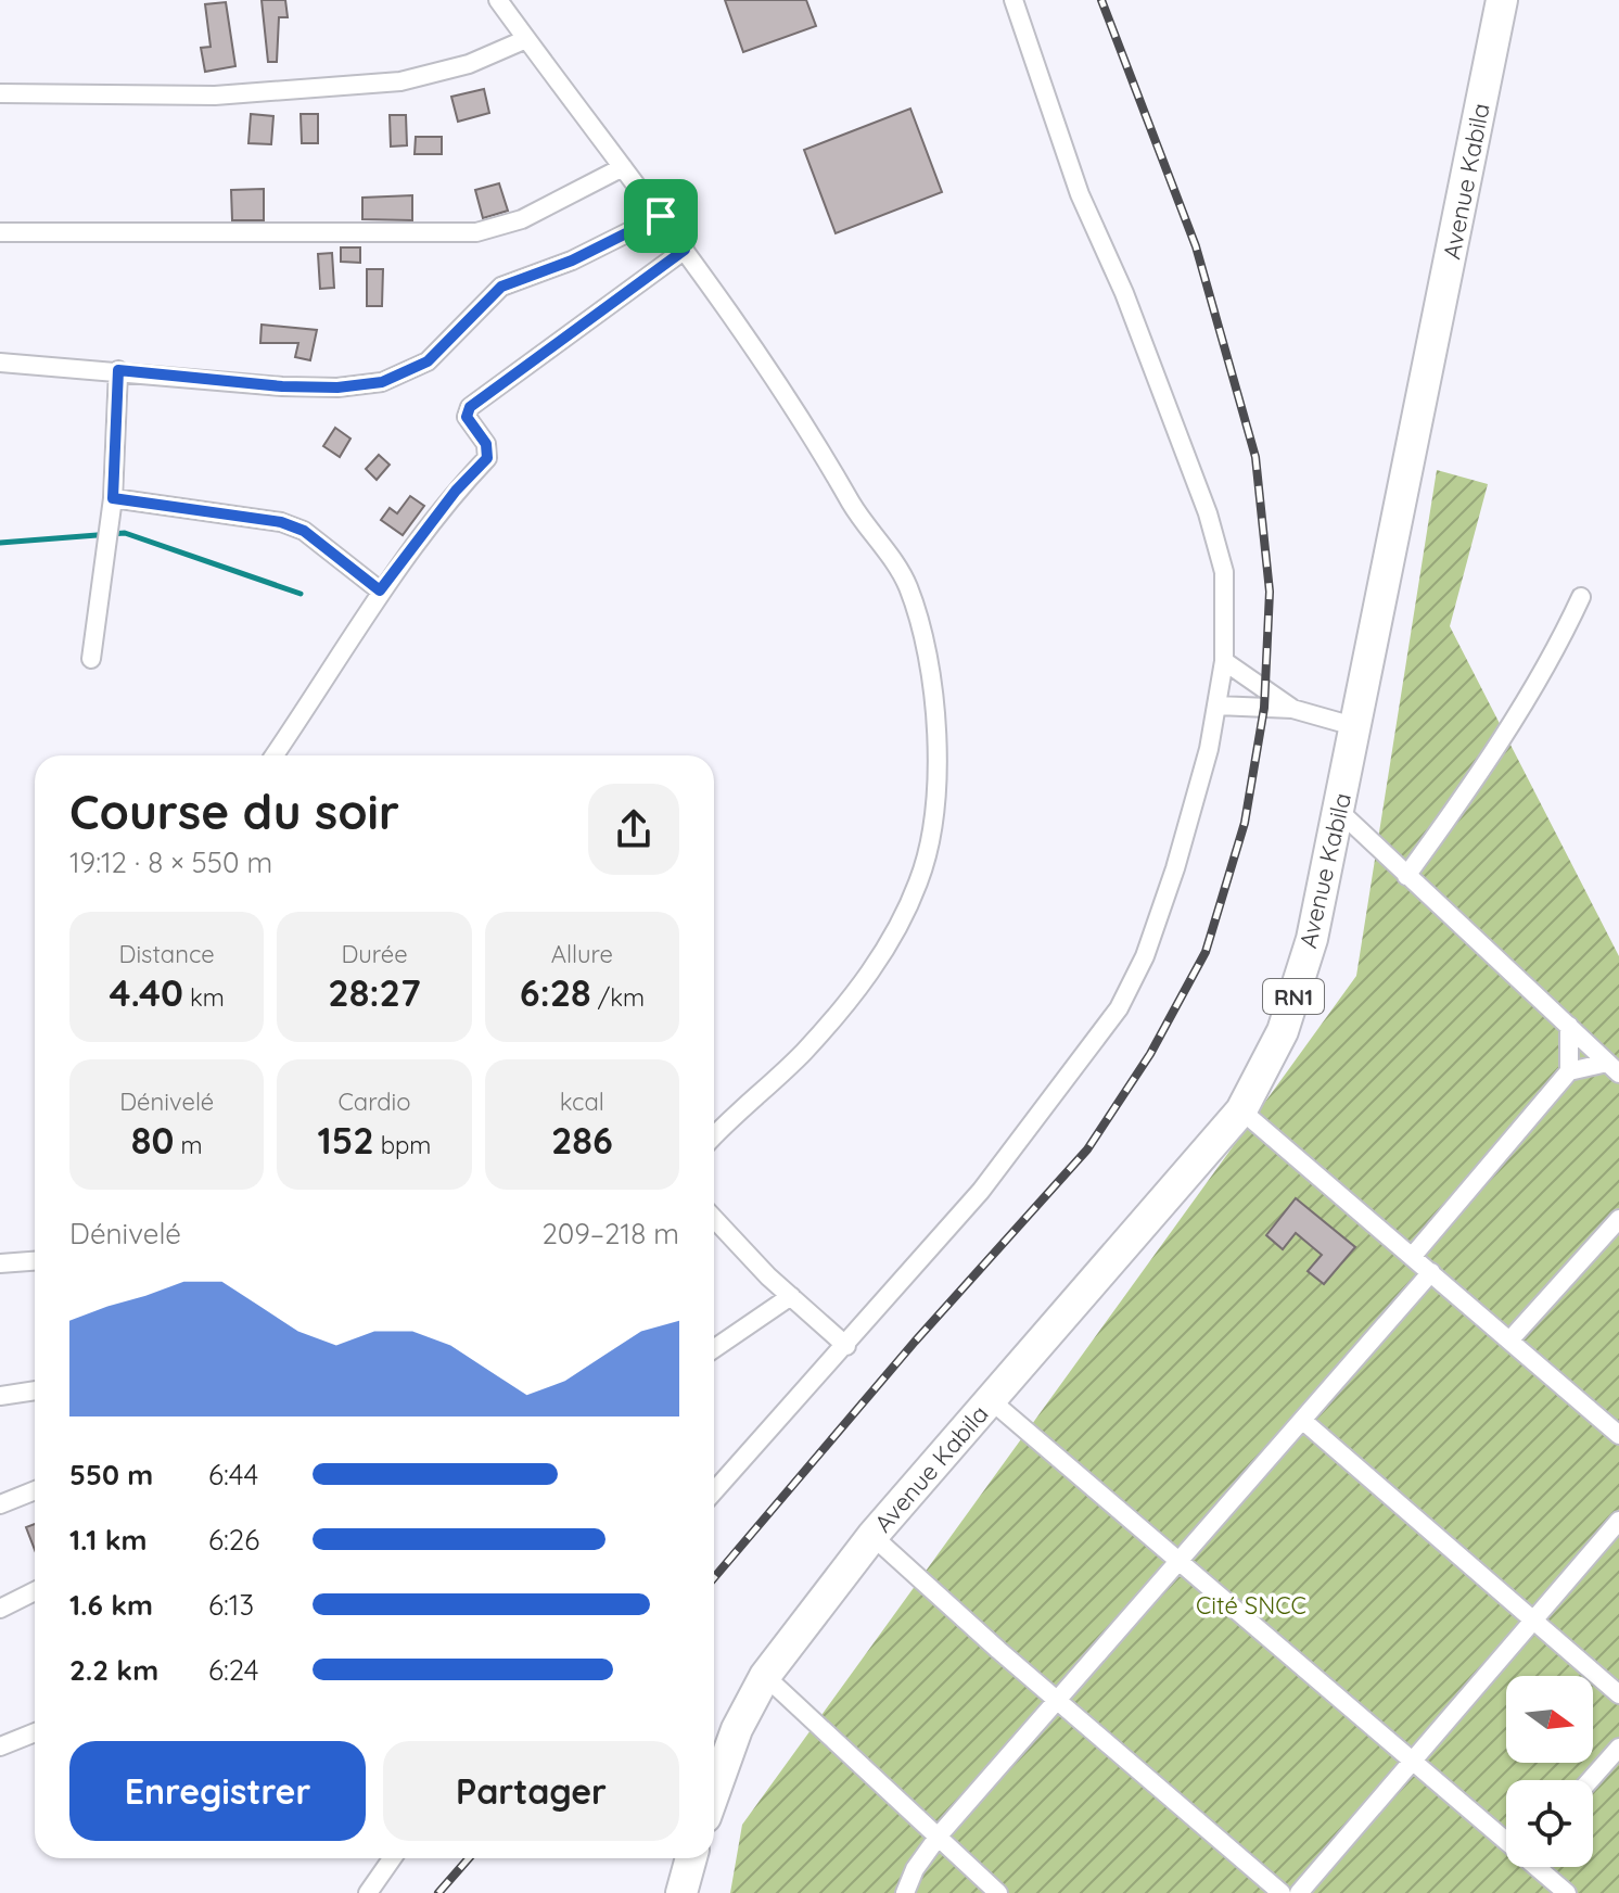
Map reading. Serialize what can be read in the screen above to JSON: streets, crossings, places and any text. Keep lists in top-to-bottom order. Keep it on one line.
{"streets":{"highway":["Avenue Kabila","RN1"]},"parks":["Cité SNCC"],"north":"right","page":{"heading":["Course du soir","19:12 · 8 × 550 m"],"stats":[["Distance","4.40 km"],["Durée","28:27"],["Allure","6:28 /km"],["Dénivelé","80 m"],["Cardio","152 bpm"],["kcal","286"]],"chart":["Dénivelé","209–218 m"],"list":[{"name":"550 m","note":"6:44"},{"name":"1.1 km","note":"6:26"},{"name":"1.6 km","note":"6:13"},{"name":"2.2 km","note":"6:24"}],"buttons":["Enregistrer","Partager"]}}
